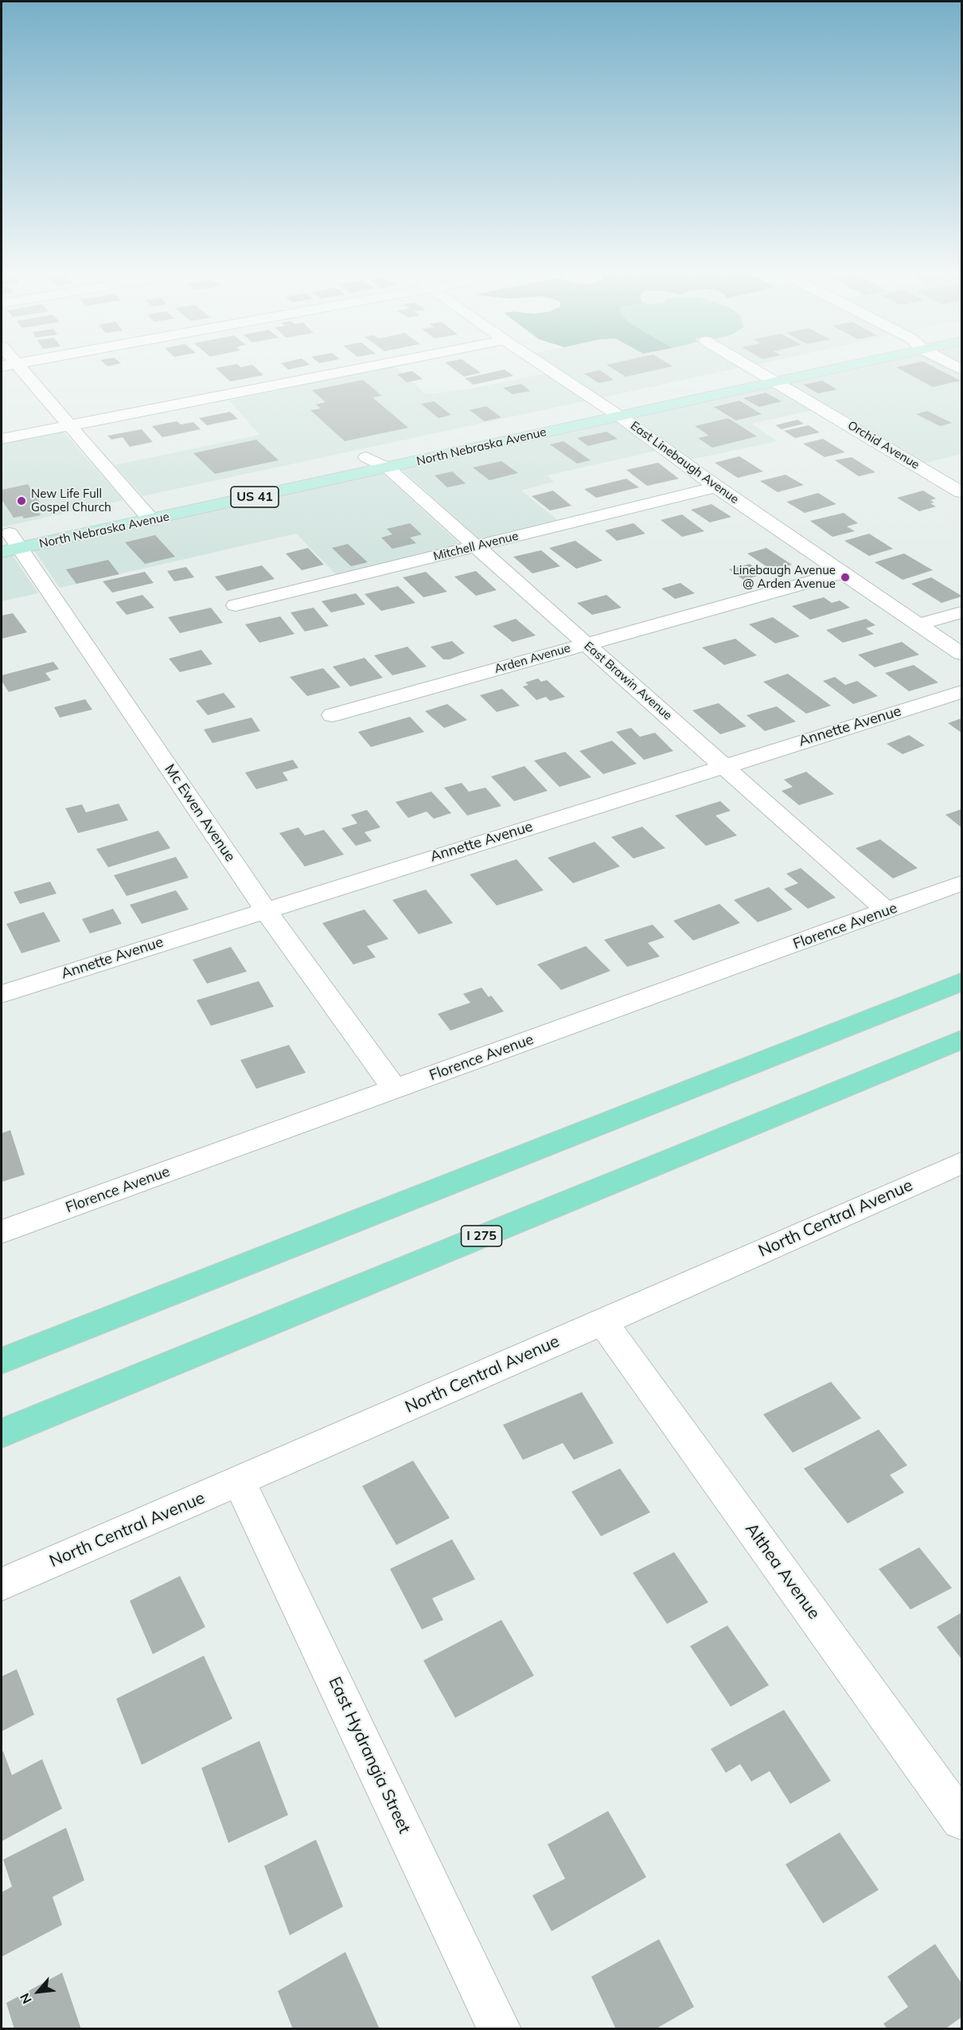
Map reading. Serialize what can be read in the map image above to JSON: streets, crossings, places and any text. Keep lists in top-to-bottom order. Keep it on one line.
{"streets":{"highway":["I 275"],"main road":["North Nebraska Avenue","US 41"],"street":["Orchid Avenue","East Linebaugh Avenue","Mitchell Avenue","Arden Avenue","East Brawin Avenue","Annette Avenue","Mc Ewen Avenue","Florence Avenue","North Central Avenue","Althea Avenue","East Hydrangia Street"]},"crossings":[["Orchid Avenue","North Nebraska Avenue"],["North Nebraska Avenue","East Linebaugh Avenue"],["North Nebraska Avenue","East Brawin Avenue"],["North Nebraska Avenue","Mc Ewen Avenue"],["East Linebaugh Avenue","Mitchell Avenue"],["East Linebaugh Avenue","Arden Avenue"],["Mitchell Avenue","East Brawin Avenue"],["Arden Avenue","East Brawin Avenue"],["East Brawin Avenue","Annette Avenue"],["East Brawin Avenue","Florence Avenue"],["Annette Avenue","Mc Ewen Avenue"],["Mc Ewen Avenue","Florence Avenue"],["North Central Avenue","Althea Avenue"],["North Central Avenue","East Hydrangia Street"]],"places":["New Life Full Gospel Church","Linebaugh Avenue @ Arden Avenue"],"north":"bottom left"}
